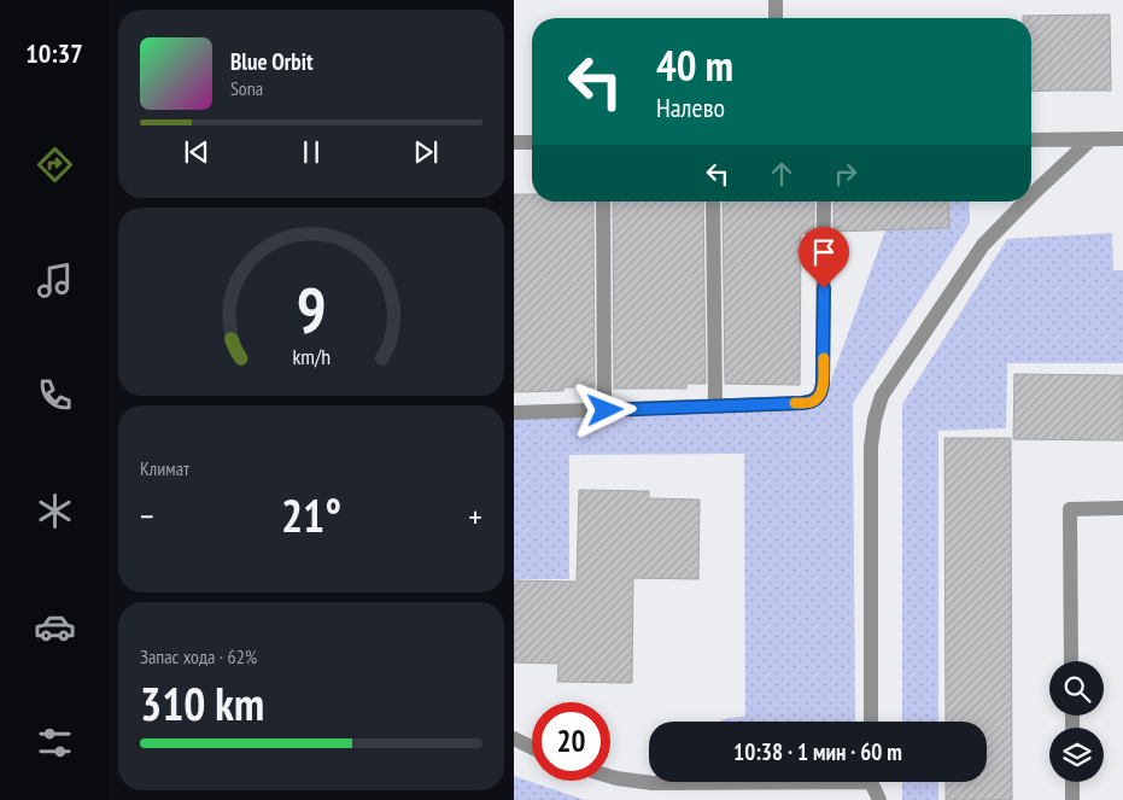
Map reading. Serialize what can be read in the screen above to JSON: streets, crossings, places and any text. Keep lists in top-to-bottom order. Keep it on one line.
{"page":{"tabs":"10:37","turn":["40 m","Налево"],"song":["Blue Orbit","Sona"],"tile":["Климат",["Запас хода · 62%","310 km"]],"heat":["−","21°","+"],"limit":"20","trip":"10:38 · 1 мин · 60 m","gauge":["9","km/h"]}}
